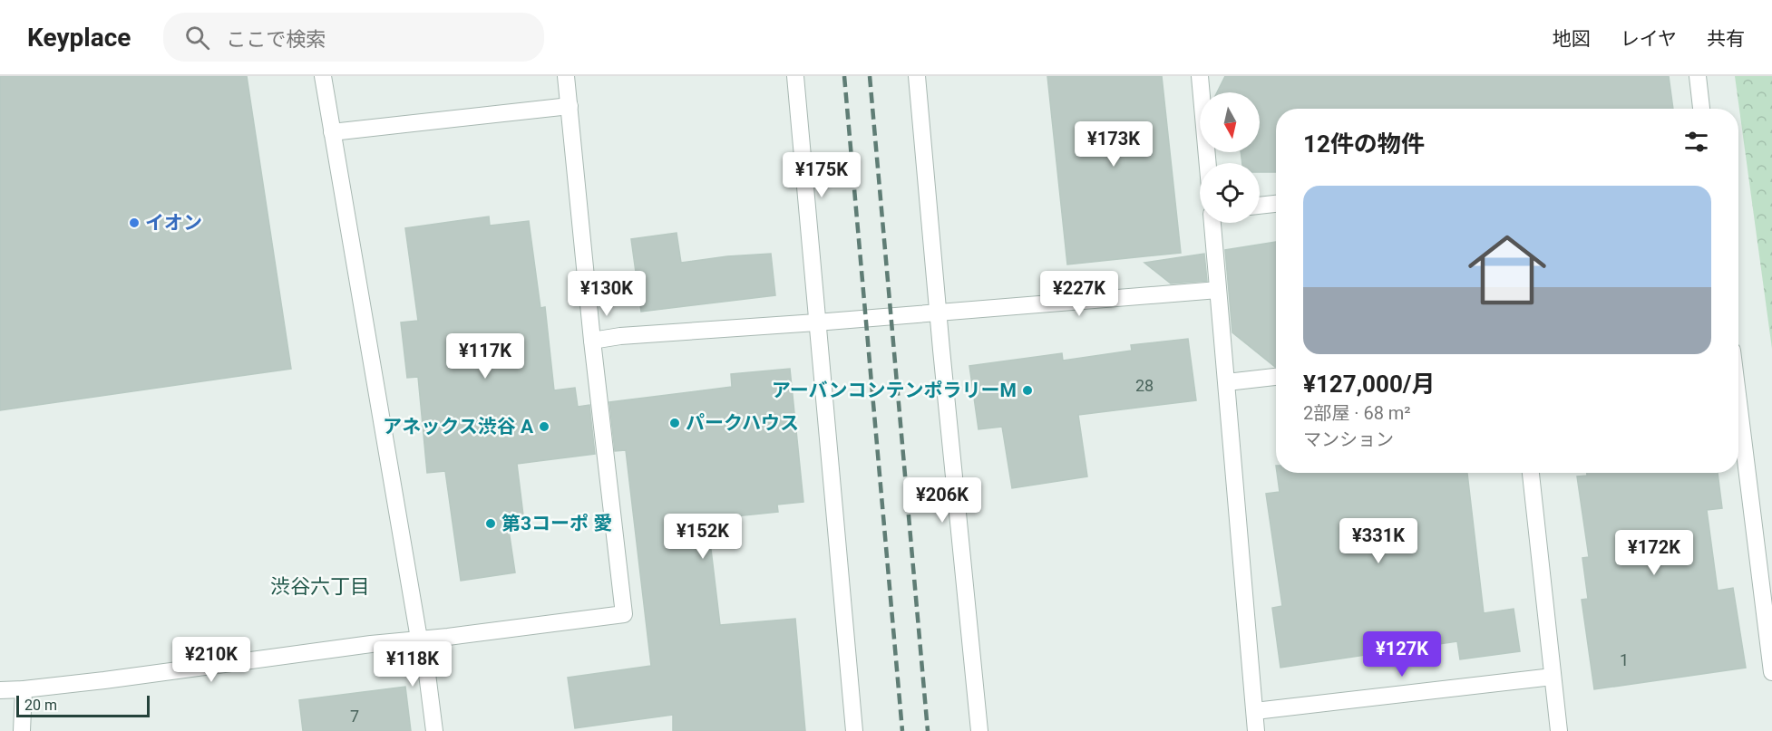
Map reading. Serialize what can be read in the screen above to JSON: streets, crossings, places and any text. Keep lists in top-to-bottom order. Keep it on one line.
{"districts":["渋谷六丁目"],"places":["イオン","アーバンコンテンポラリーM","パークハウス","アネックス渋谷 A","第3コーポ 愛"],"house_numbers":["28","1","7"],"scale_bar":"20 m","north":"bottom","page":{"header":"Keyplace","search":"ここで検索","nav":["地図","レイヤ","共有"],"heading":"12件の物件","price":["¥173K","¥175K","¥130K","¥227K","¥117K","¥206K","¥152K","¥331K","¥172K","¥127K","¥210K","¥118K"],"list":[{"name":"¥127,000/月","note":"2部屋 · 68 m² · マンション"}],"scale":"20 m"}}
